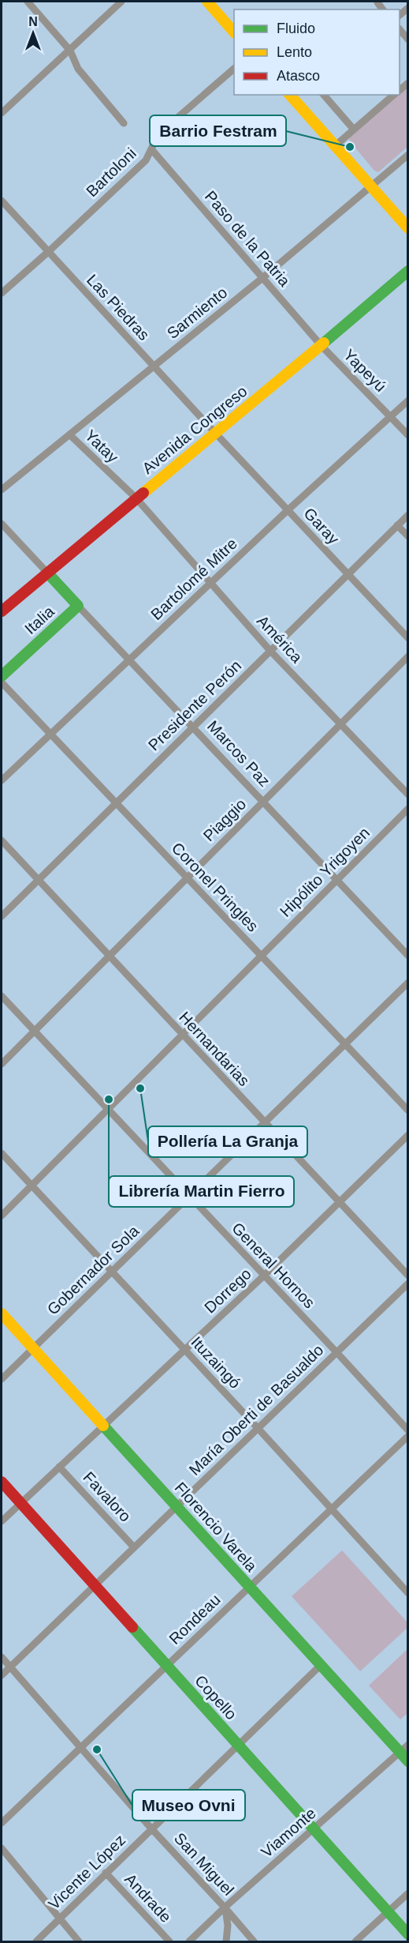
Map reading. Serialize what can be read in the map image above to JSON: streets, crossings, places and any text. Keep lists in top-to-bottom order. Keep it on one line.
{"streets":{"street":["Bartoloni","Paso de la Patria","Las Piedras","Sarmiento","Yapeyú","Avenida Congreso","Yatay","Garay","Bartolomé Mitre","Italia","América","Presidente Perón","Marcos Paz","Piaggio","Hipólito Yrigoyen","Coronel Pringles","Hernandarias","General Hornos","Gobernador Sola","Dorrego","Ituzaingó","María Oberti de Basualdo","Favaloro","Florencio Varela","Rondeau","Copello","Viamonte","San Miguel","Vicente López","Andrade"]},"crossings":[["Bartoloni","Paso de la Patria"],["Bartoloni","Las Piedras"],["Paso de la Patria","Sarmiento"],["Paso de la Patria","Yapeyú"],["Paso de la Patria","Avenida Congreso"],["Las Piedras","Sarmiento"],["Las Piedras","Avenida Congreso"],["Las Piedras","Garay"],["Sarmiento","Yatay"],["Yapeyú","Avenida Congreso"],["Yapeyú","Bartolomé Mitre"],["Avenida Congreso","Yatay"],["Avenida Congreso","Garay"],["Avenida Congreso","América"],["Avenida Congreso","Marcos Paz"],["Yatay","América"],["Garay","Bartolomé Mitre"],["Garay","Presidente Perón"],["Bartolomé Mitre","América"],["Bartolomé Mitre","Marcos Paz"],["Bartolomé Mitre","Coronel Pringles"],["Italia","Marcos Paz"],["América","Presidente Perón"],["América","Piaggio"],["Presidente Perón","Marcos Paz"],["Presidente Perón","Coronel Pringles"],["Presidente Perón","Hernandarias"],["Marcos Paz","Piaggio"],["Marcos Paz","Hipólito Yrigoyen"],["Piaggio","Coronel Pringles"],["Piaggio","Hernandarias"],["Piaggio","General Hornos"],["Hipólito Yrigoyen","Coronel Pringles"],["Hipólito Yrigoyen","Hernandarias"],["Hipólito Yrigoyen","General Hornos"],["Hipólito Yrigoyen","Ituzaingó"],["Coronel Pringles","Gobernador Sola"],["Hernandarias","Gobernador Sola"],["Hernandarias","Dorrego"],["General Hornos","Gobernador Sola"],["General Hornos","Dorrego"],["General Hornos","María Oberti de Basualdo"],["Gobernador Sola","Ituzaingó"],["Gobernador Sola","Florencio Varela"],["Dorrego","Ituzaingó"],["Dorrego","Favaloro"],["Dorrego","Florencio Varela"],["Dorrego","Copello"],["Ituzaingó","María Oberti de Basualdo"],["Ituzaingó","Rondeau"],["María Oberti de Basualdo","Favaloro"],["María Oberti de Basualdo","Florencio Varela"],["María Oberti de Basualdo","Copello"],["María Oberti de Basualdo","San Miguel"],["Florencio Varela","Rondeau"],["Florencio Varela","Viamonte"],["Florencio Varela","Vicente López"],["Rondeau","Copello"],["Rondeau","San Miguel"],["Copello","Viamonte"],["Copello","Vicente López"],["Viamonte","San Miguel"],["San Miguel","Vicente López"],["Vicente López","Andrade"]],"places":["Barrio Festram","Pollería La Granja","Librería Martin Fierro","Museo Ovni"],"legend":["Fluido","Lento","Atasco"],"north":"top"}
